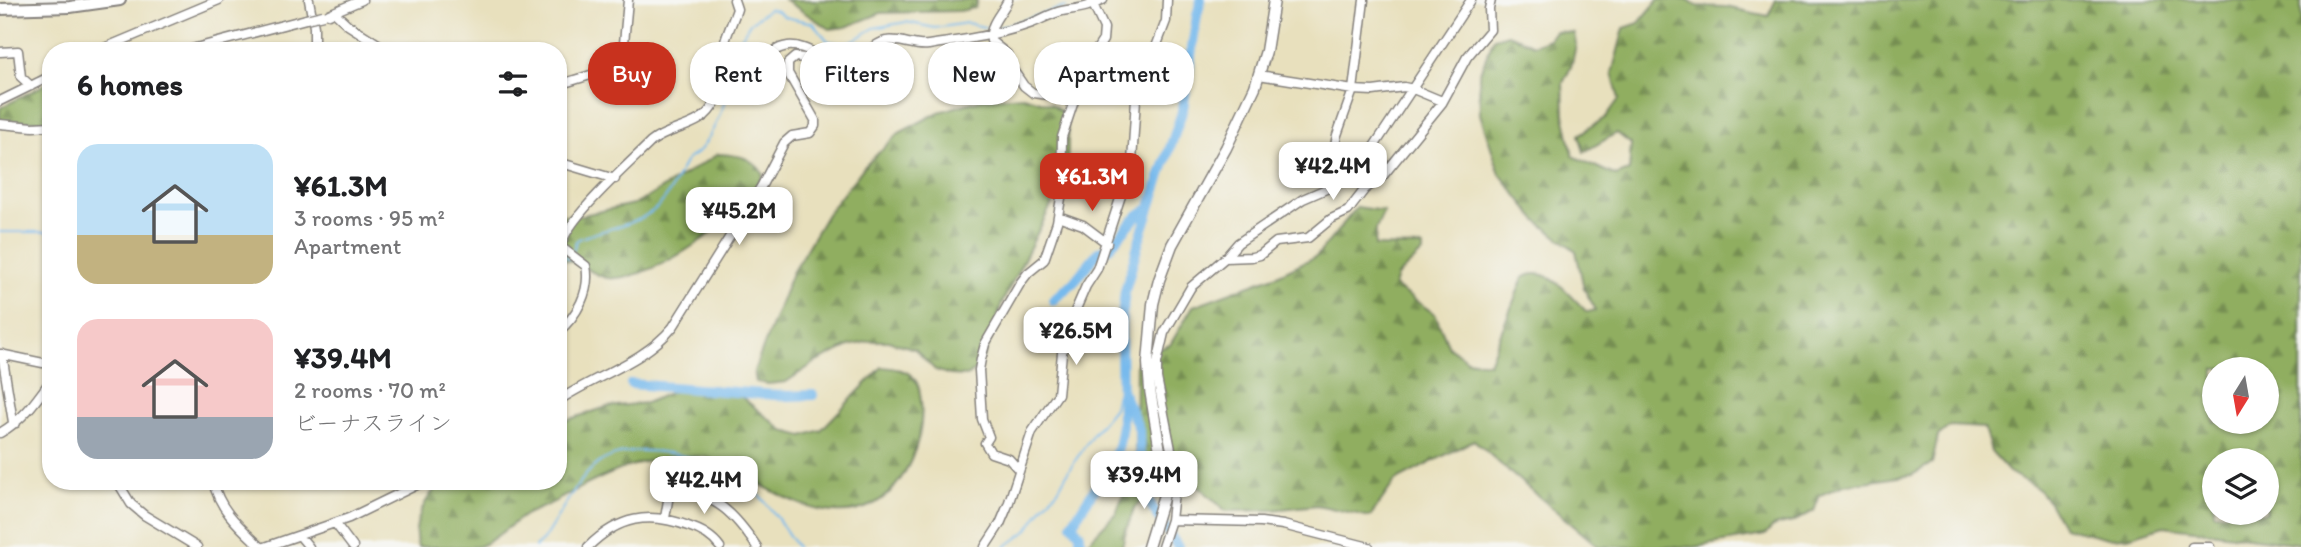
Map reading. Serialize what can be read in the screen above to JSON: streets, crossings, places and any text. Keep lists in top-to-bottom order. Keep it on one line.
{"north":"bottom","page":{"chip":["Buy","Rent","Filters","New","Apartment"],"heading":"6 homes","list":[{"name":"¥61.3M","note":"3 rooms · 95 m² · Apartment"},{"name":"¥39.4M","note":"2 rooms · 70 m² · ビーナスライン"}],"price":["¥42.4M","¥61.3M","¥45.2M","¥26.5M","¥39.4M","¥42.4M"]}}
